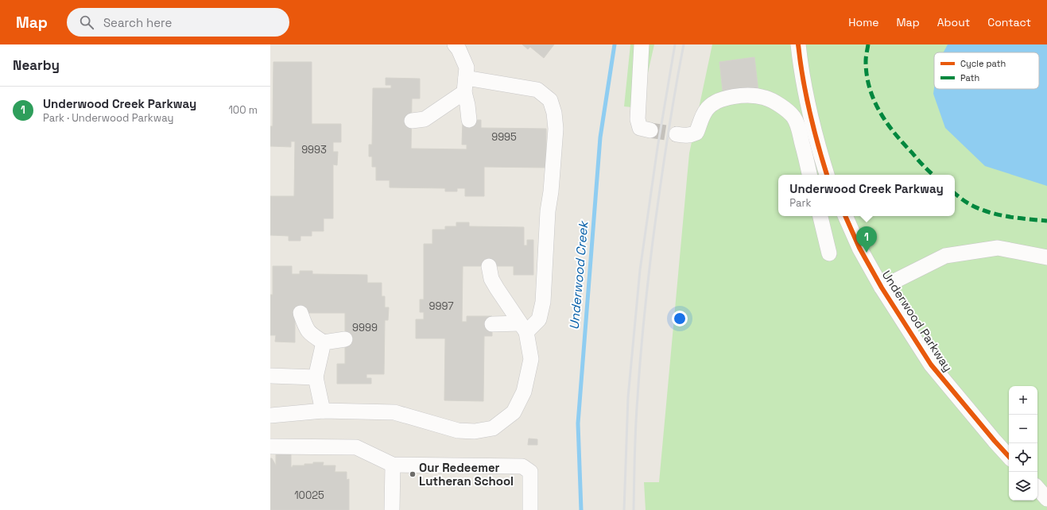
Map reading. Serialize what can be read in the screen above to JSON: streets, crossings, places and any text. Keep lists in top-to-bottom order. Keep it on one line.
{"streets":{"street":["Underwood Parkway"]},"water":["Underwood Creek"],"places":["Our Redeemer Lutheran School"],"house_numbers":["9995","9993","9997","9999","10025"],"legend":["Cycle path","Path"],"page":{"header":"Map","search":"Search here","nav":["Home","Map","About","Contact"],"heading":"Nearby","list":[{"mark":"1","name":"Underwood Creek Parkway","note":"Park · Underwood Parkway","value":"100 m"}],"popup":["Underwood Creek Parkway","Park"],"pins":"1","map_buttons":["+","−"]}}
